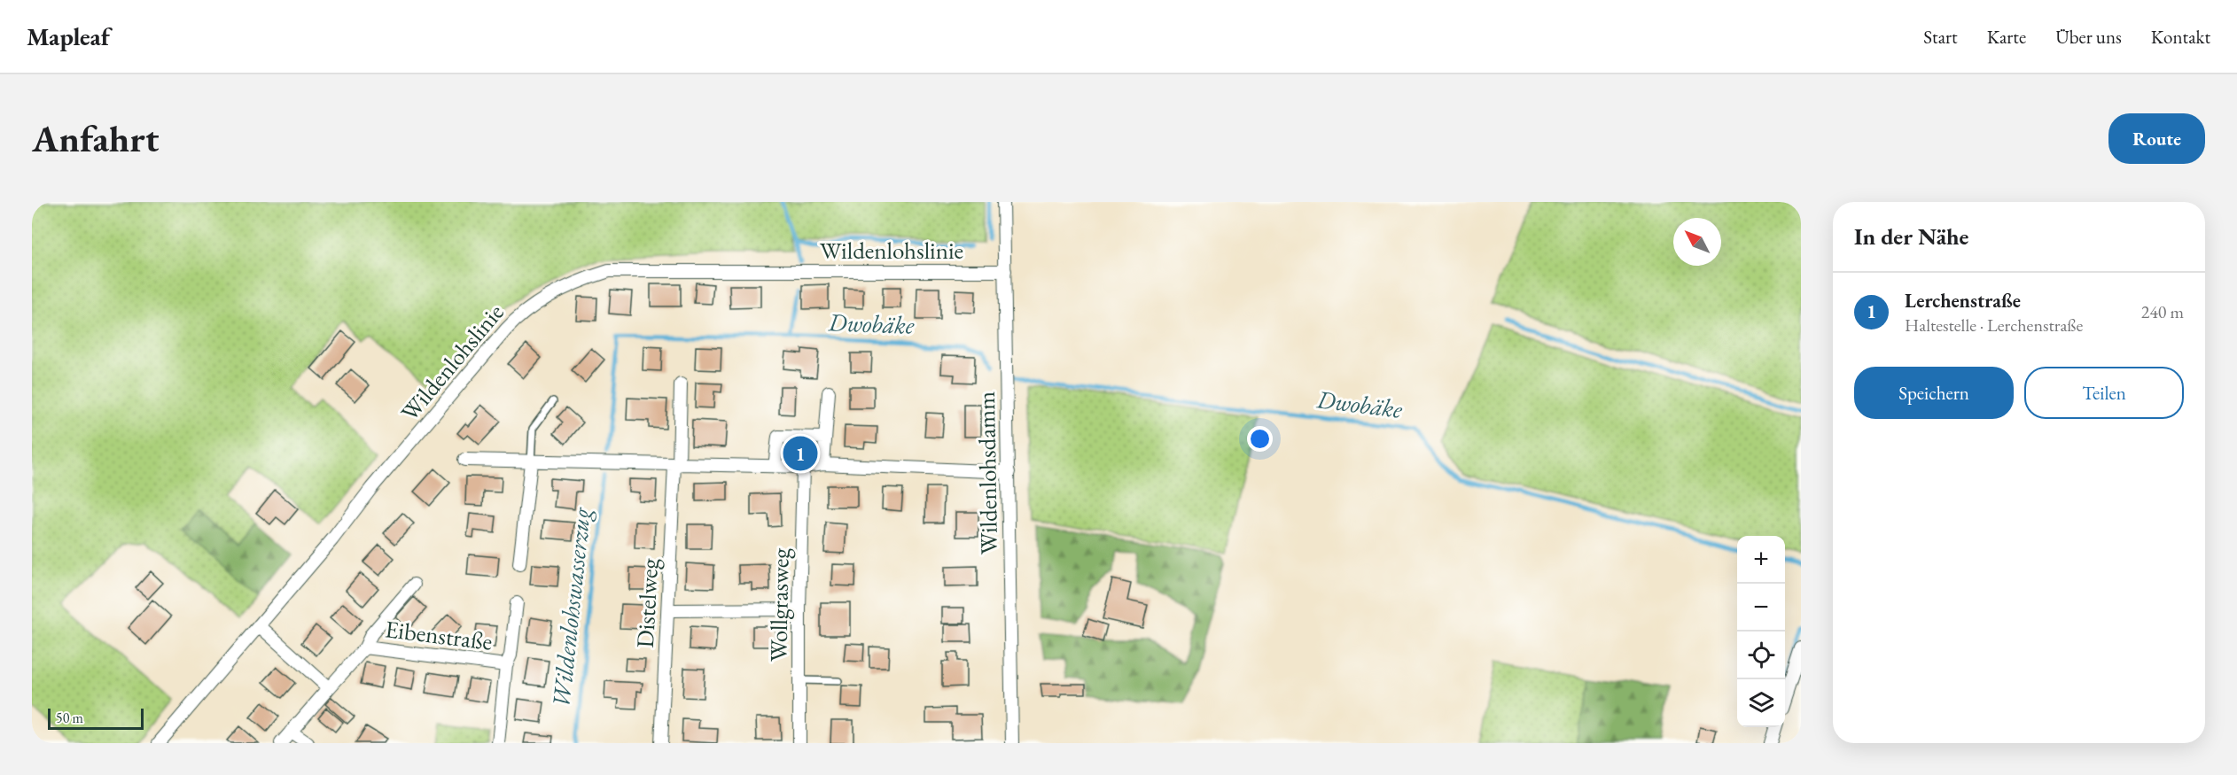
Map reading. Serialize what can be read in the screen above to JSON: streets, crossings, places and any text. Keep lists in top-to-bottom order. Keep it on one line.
{"streets":{"street":["Wildenlohslinie","Wildenlohsdamm","Distelweg","Wollgrasweg","Eibenstraße"]},"crossings":[["Wildenlohslinie","Wildenlohsdamm"]],"water":["Dwobäke","Wildenlohswasserzug"],"scale_bar":"50 m","north":"top left","page":{"header":"Mapleaf","nav":["Start","Karte","Über uns","Kontakt"],"buttons":["Route",["Speichern","Teilen"]],"title":"Anfahrt","heading":"In der Nähe","list":[{"mark":"1","name":"Lerchenstraße","note":"Haltestelle · Lerchenstraße","value":"240 m"}],"pins":"1","map_buttons":["+","−"],"scale":"50 m"}}
